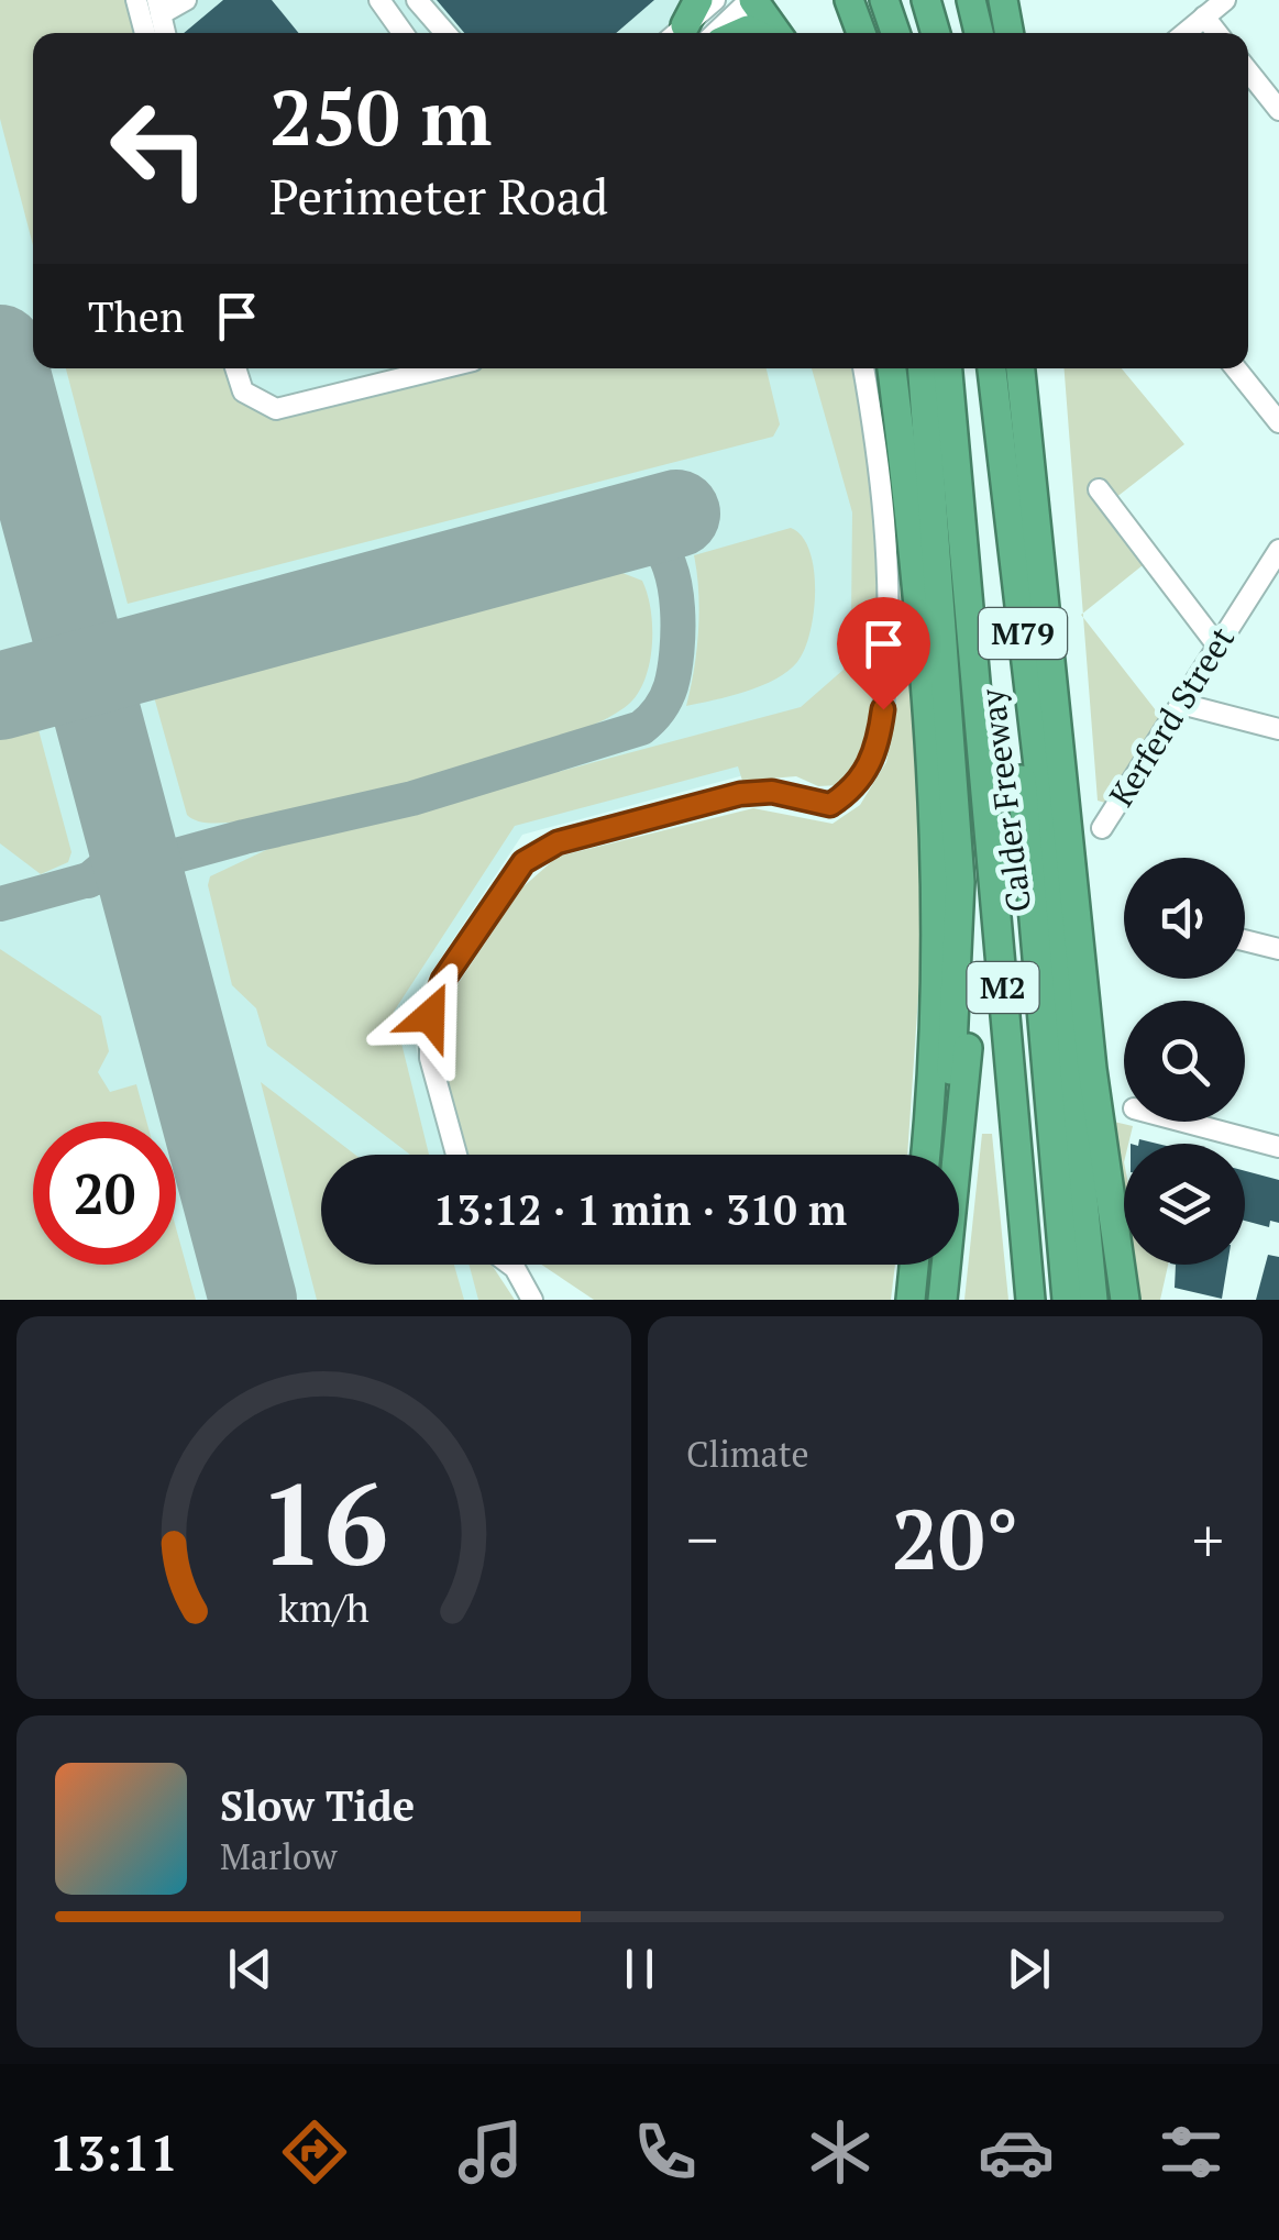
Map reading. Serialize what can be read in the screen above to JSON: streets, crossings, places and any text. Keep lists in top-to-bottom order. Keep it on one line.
{"streets":{"highway":["M79","Calder Freeway","M2"],"street":["Kerferd Street"]},"crossings":[["Calder Freeway","M2"]],"page":{"turn":["250 m","Perimeter Road"],"then":"Then","limit":"20","trip":"13:12 · 1 min · 310 m","tile":"Climate","heat":["−","20°","+"],"song":["Slow Tide","Marlow"],"tabs":"13:11","gauge":["16","km/h"]}}
